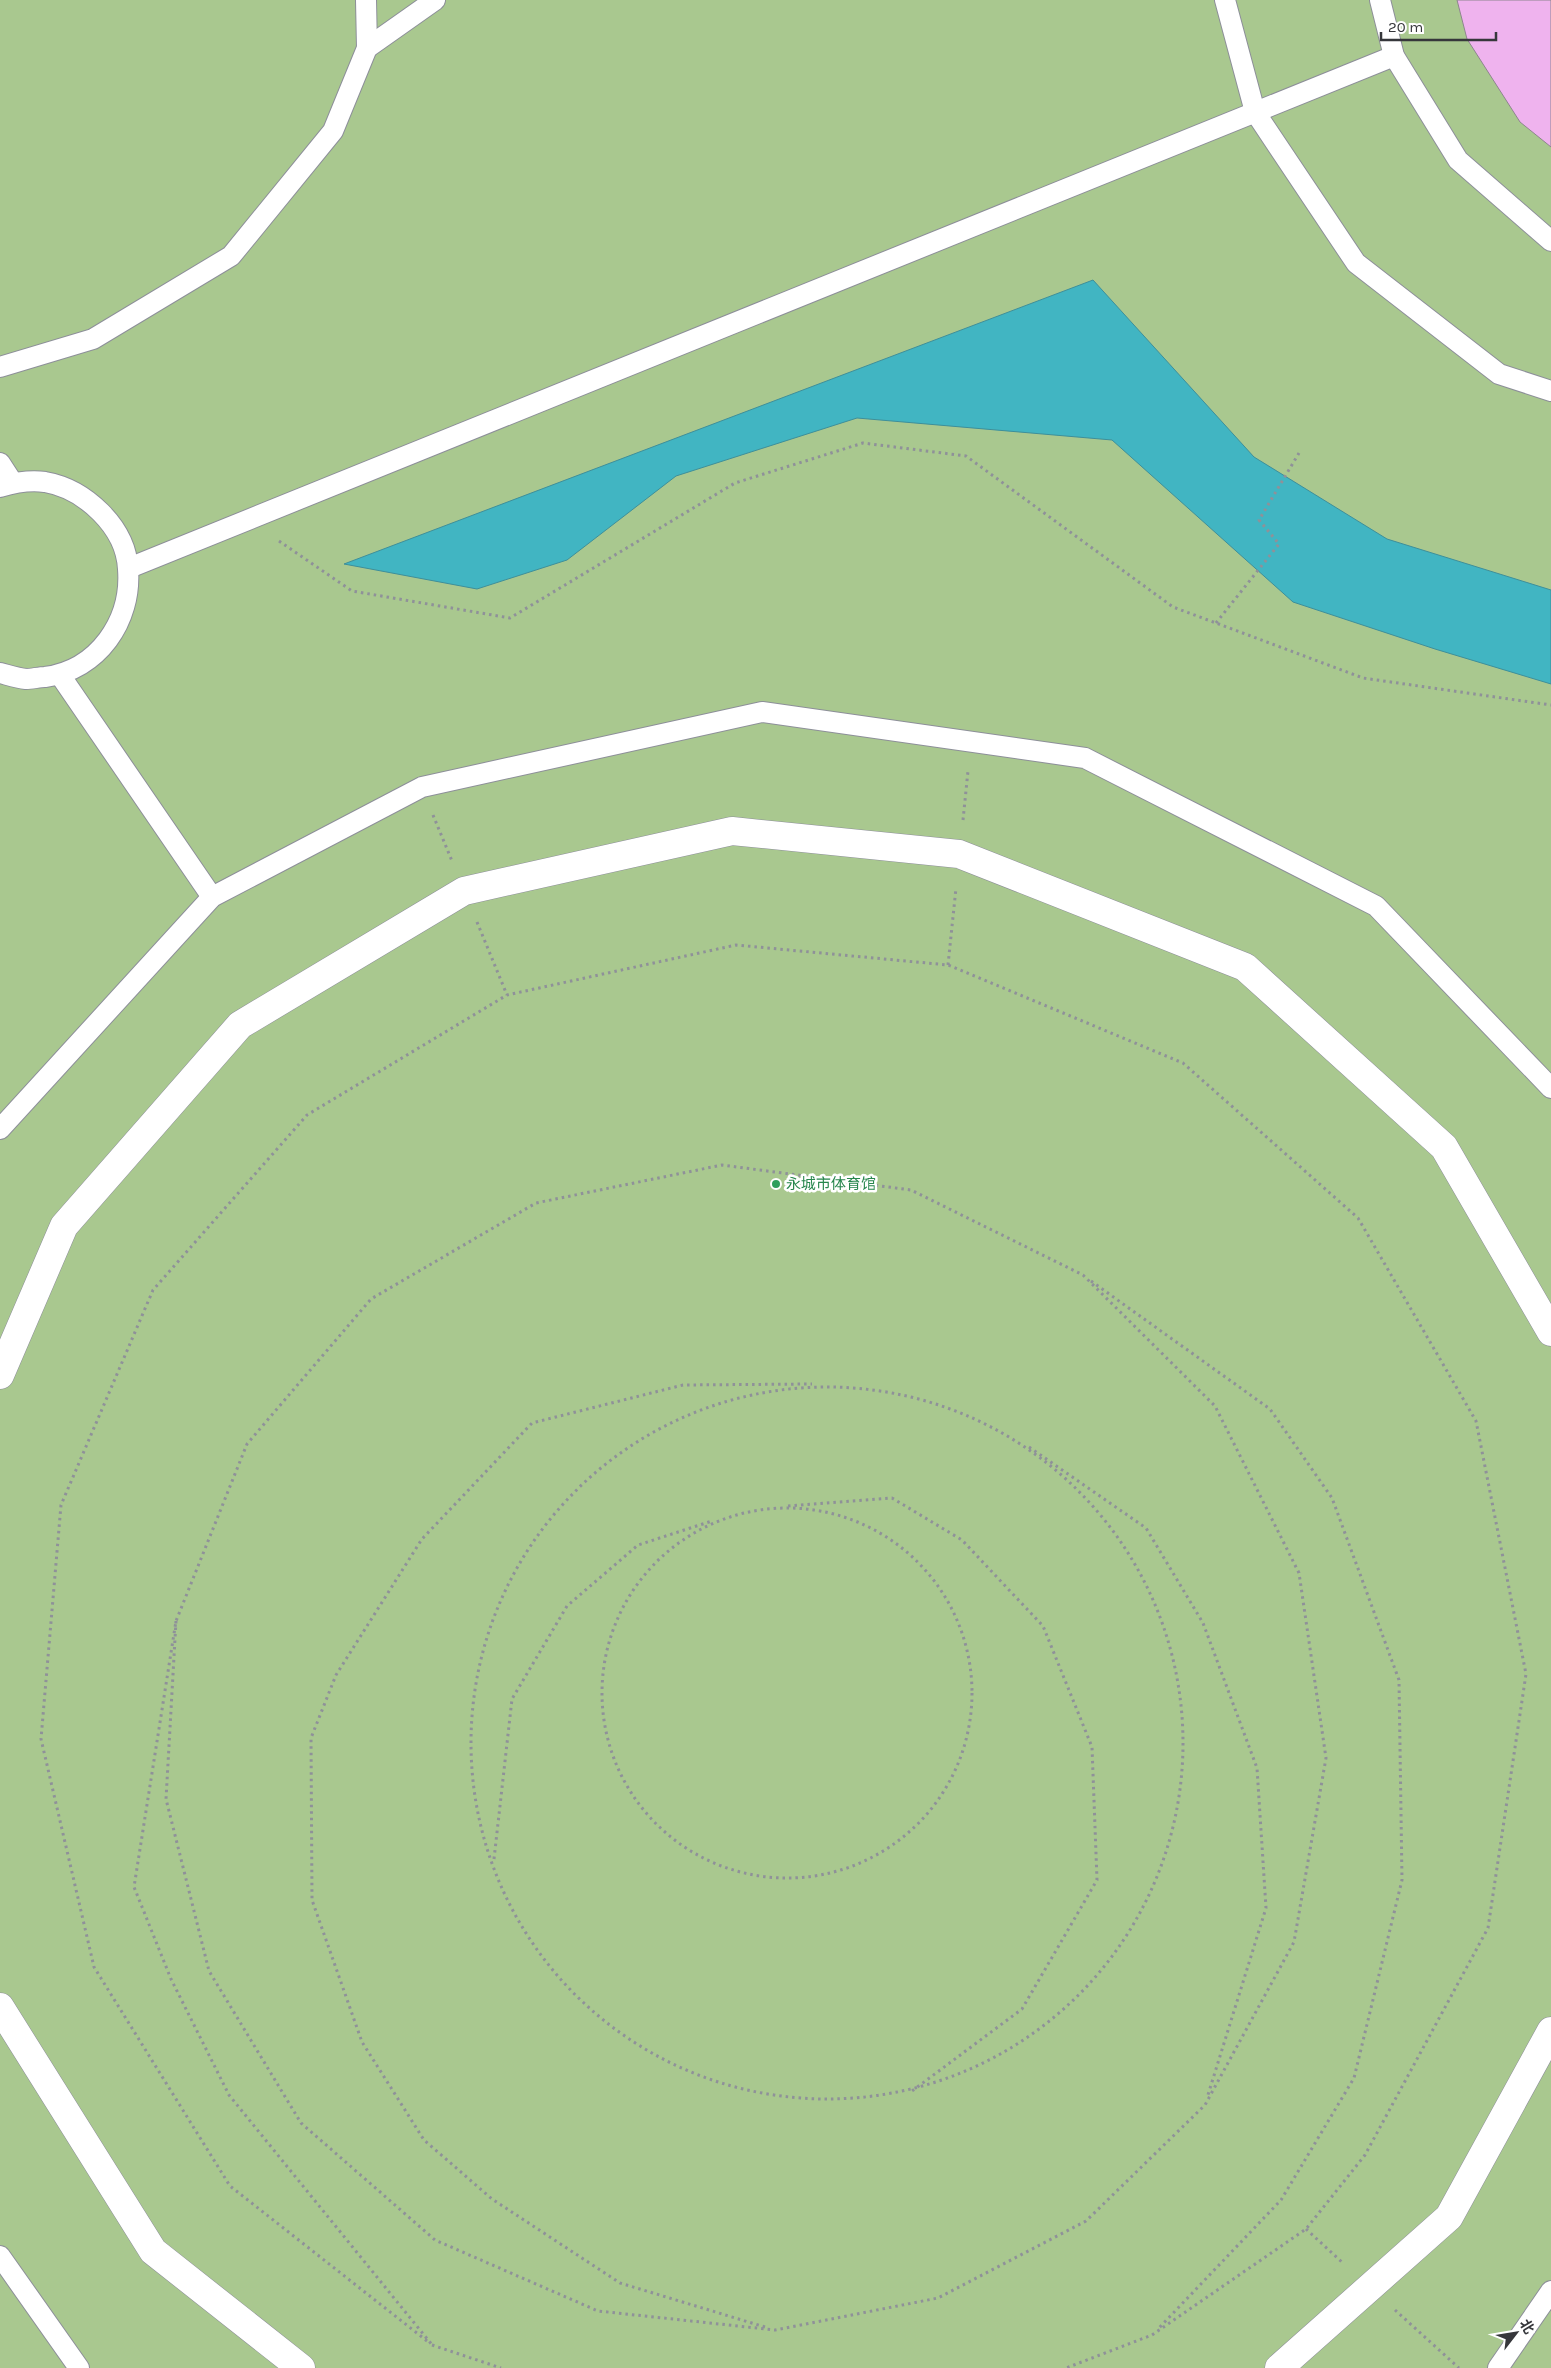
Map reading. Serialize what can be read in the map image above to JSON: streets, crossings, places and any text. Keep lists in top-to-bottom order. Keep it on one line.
{"places":["永城市体育馆"],"scale_bar":"20 m","north":"top right"}
